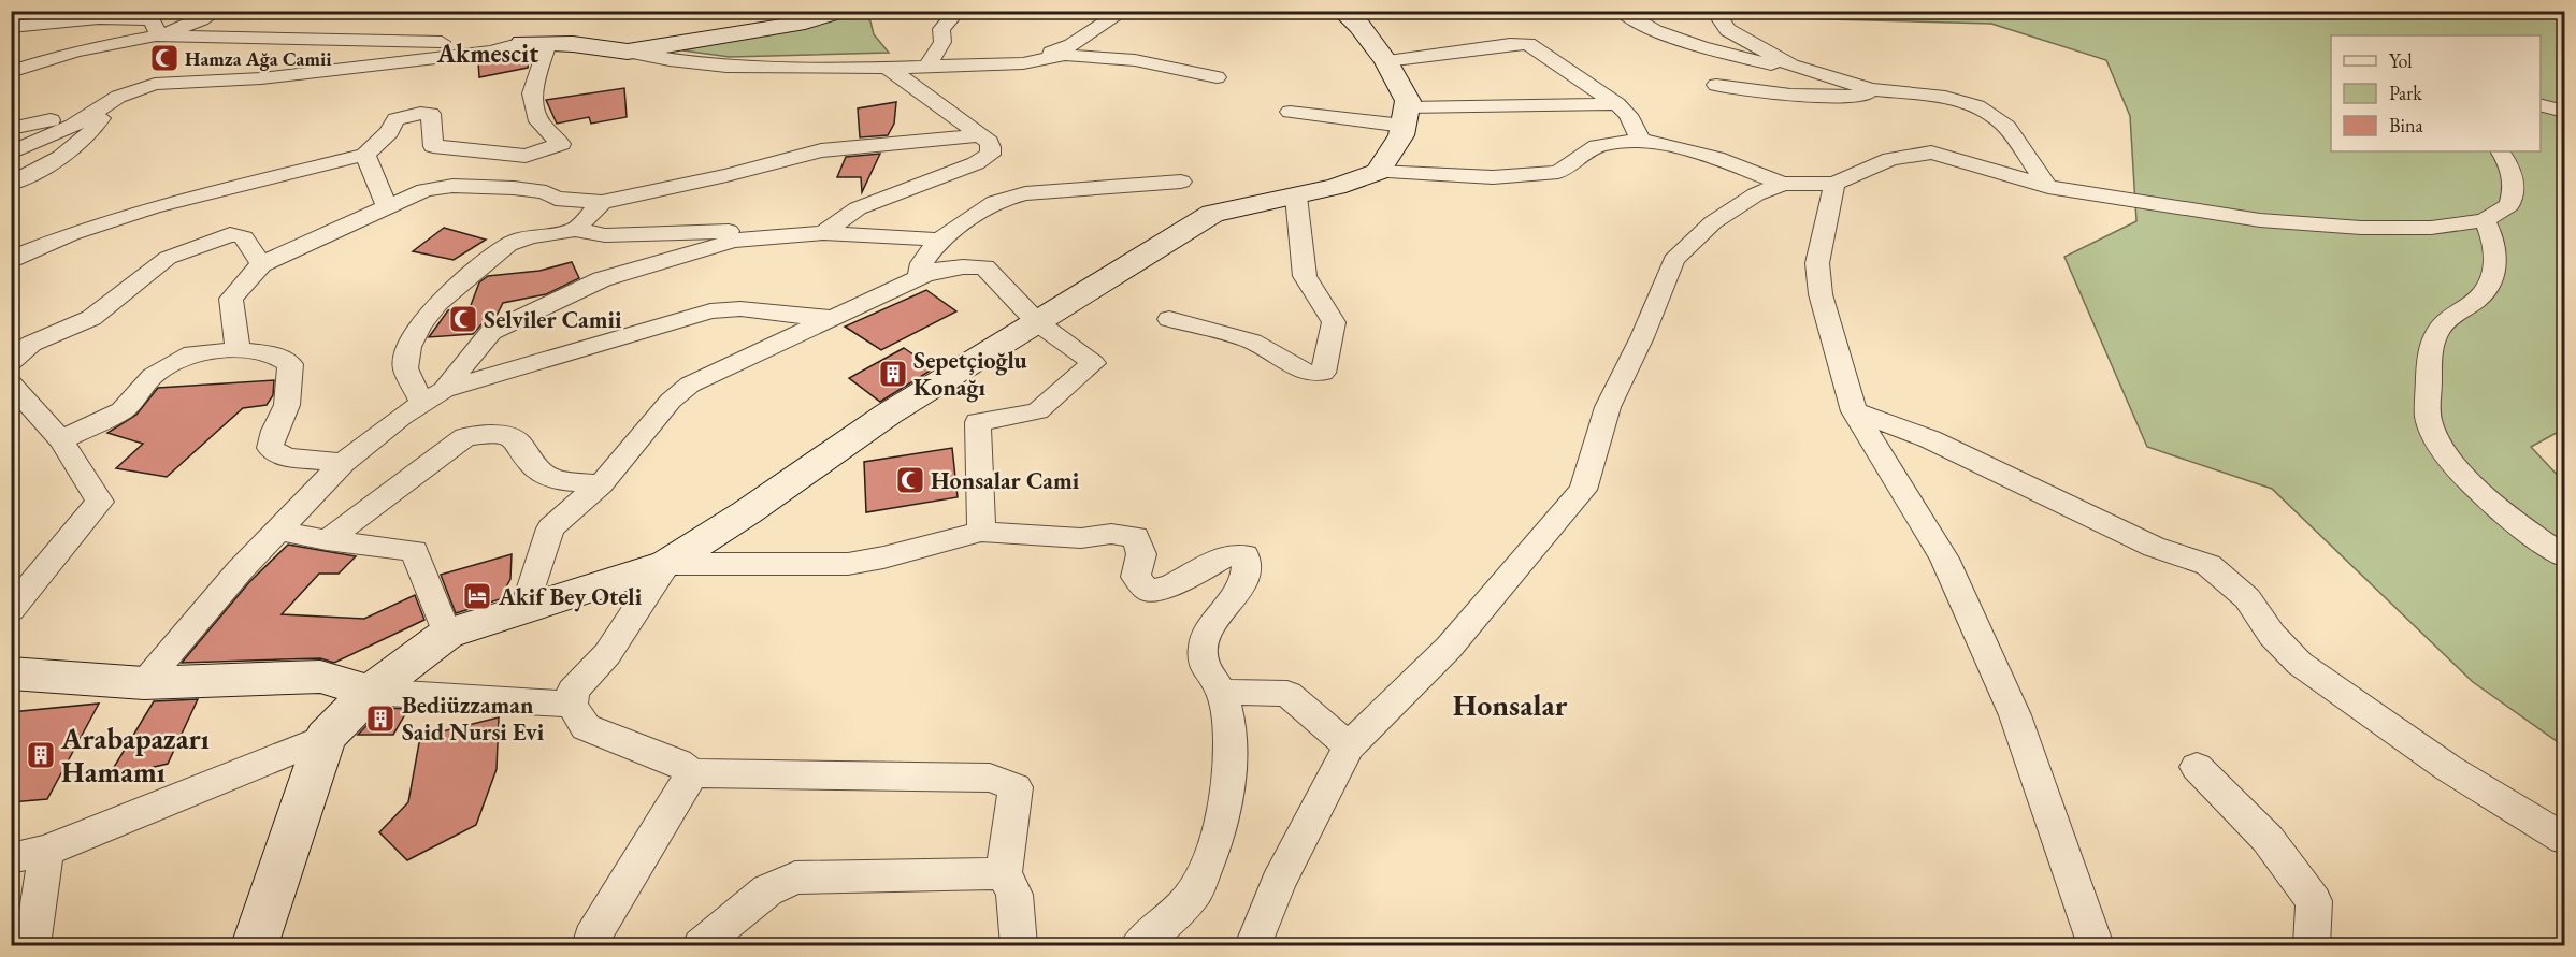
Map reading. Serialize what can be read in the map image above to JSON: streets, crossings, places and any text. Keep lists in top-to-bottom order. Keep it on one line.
{"districts":["Akmescit","Honsalar"],"places":{"mosque":["Hamza Ağa Camii","Selviler Camii","Honsalar Cami"],"building":["Sepetçioğlu Konağı","Bediüzzaman Said Nursi Evi","Arabapazarı Hamamı"],"hotel":["Akif Bey Oteli"]},"legend":["Yol","Park","Bina"]}
